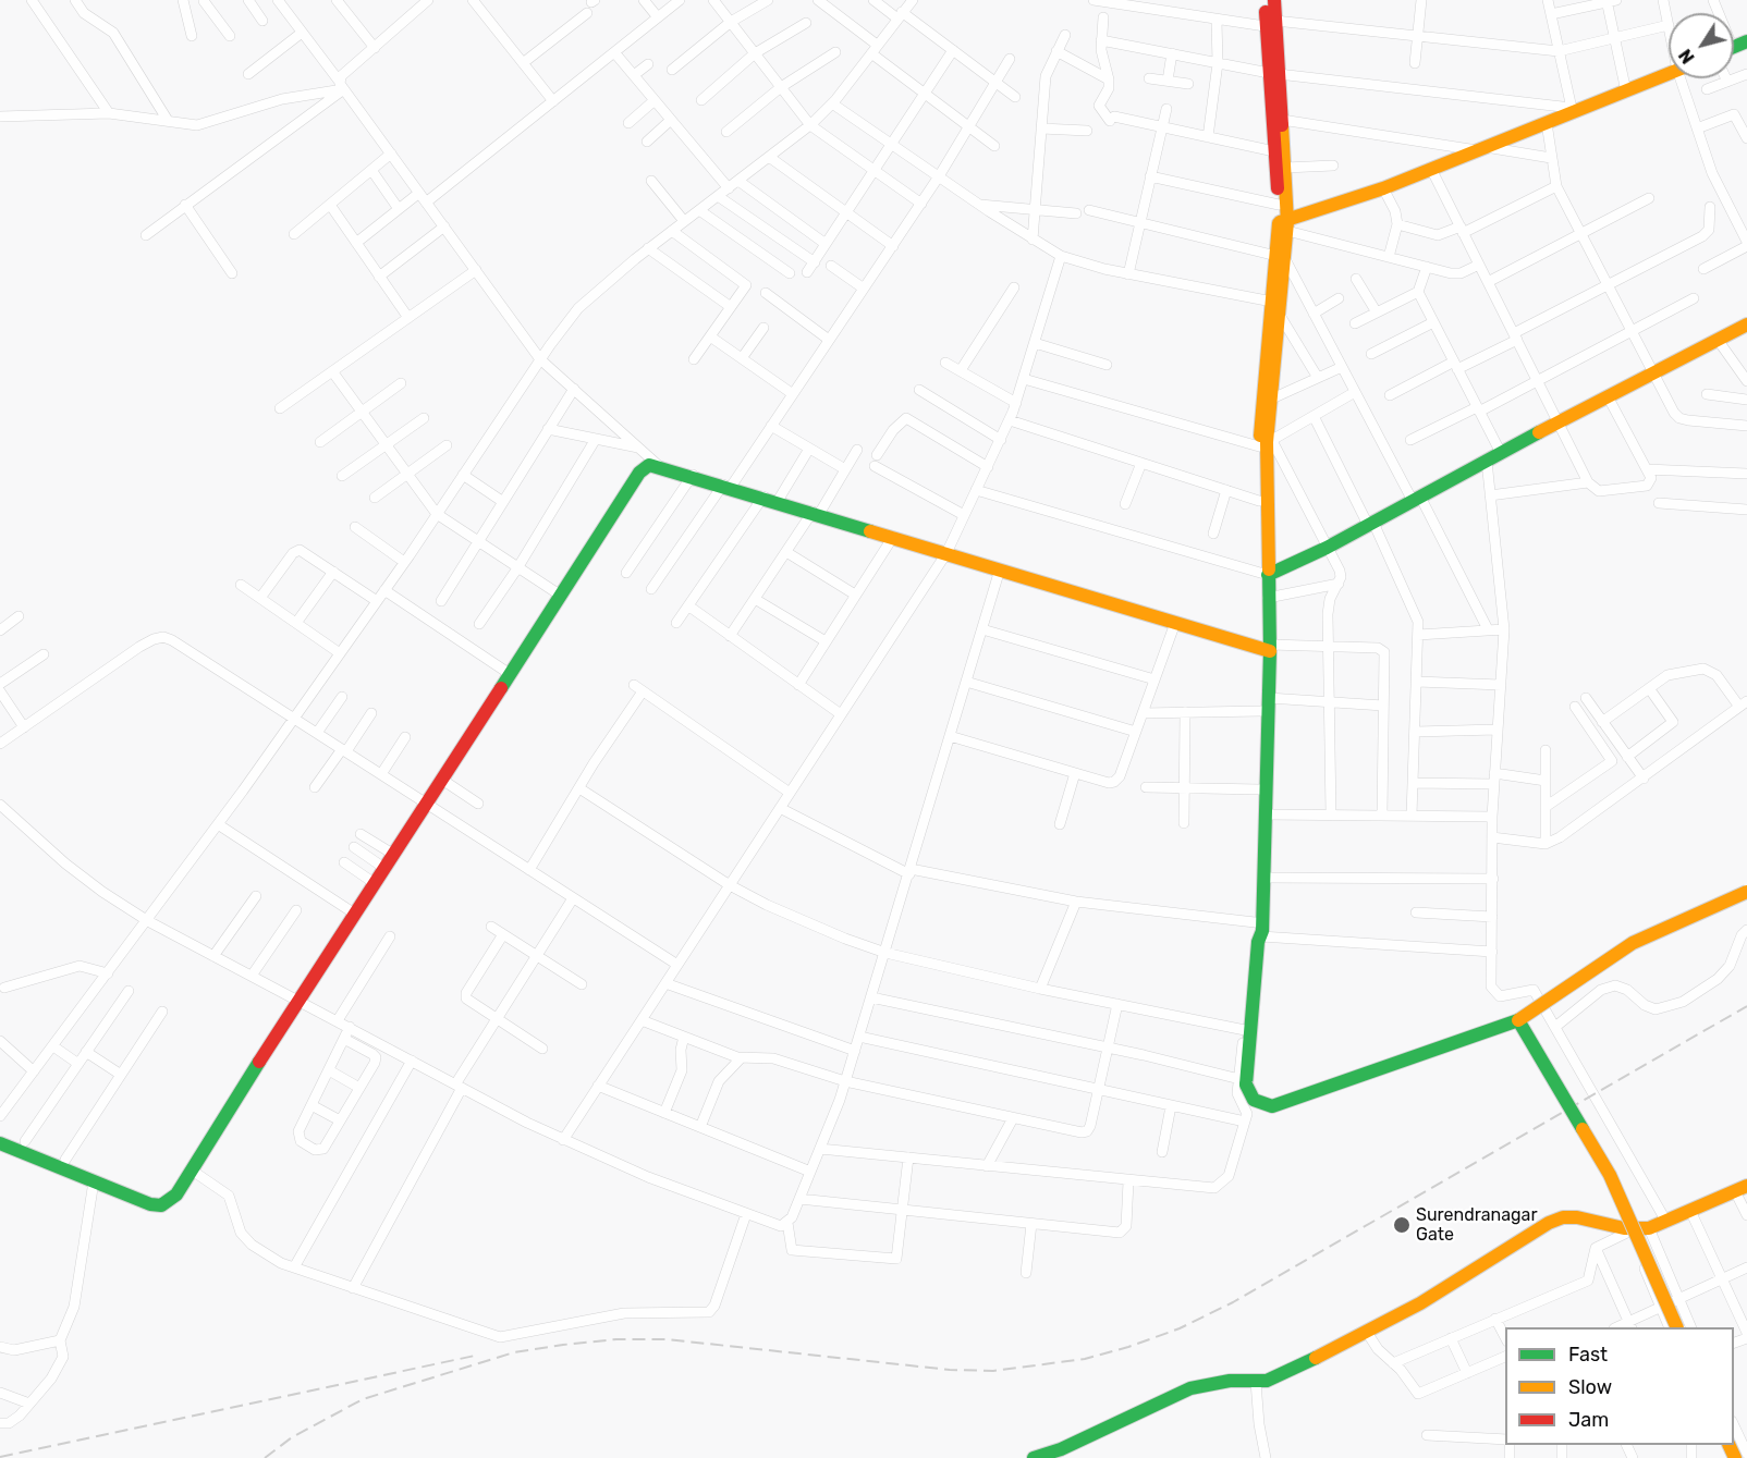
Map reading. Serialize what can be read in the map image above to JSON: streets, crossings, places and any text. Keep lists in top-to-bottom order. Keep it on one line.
{"places":["Surendranagar Gate"],"legend":["Fast","Slow","Jam"],"north":"bottom left"}
